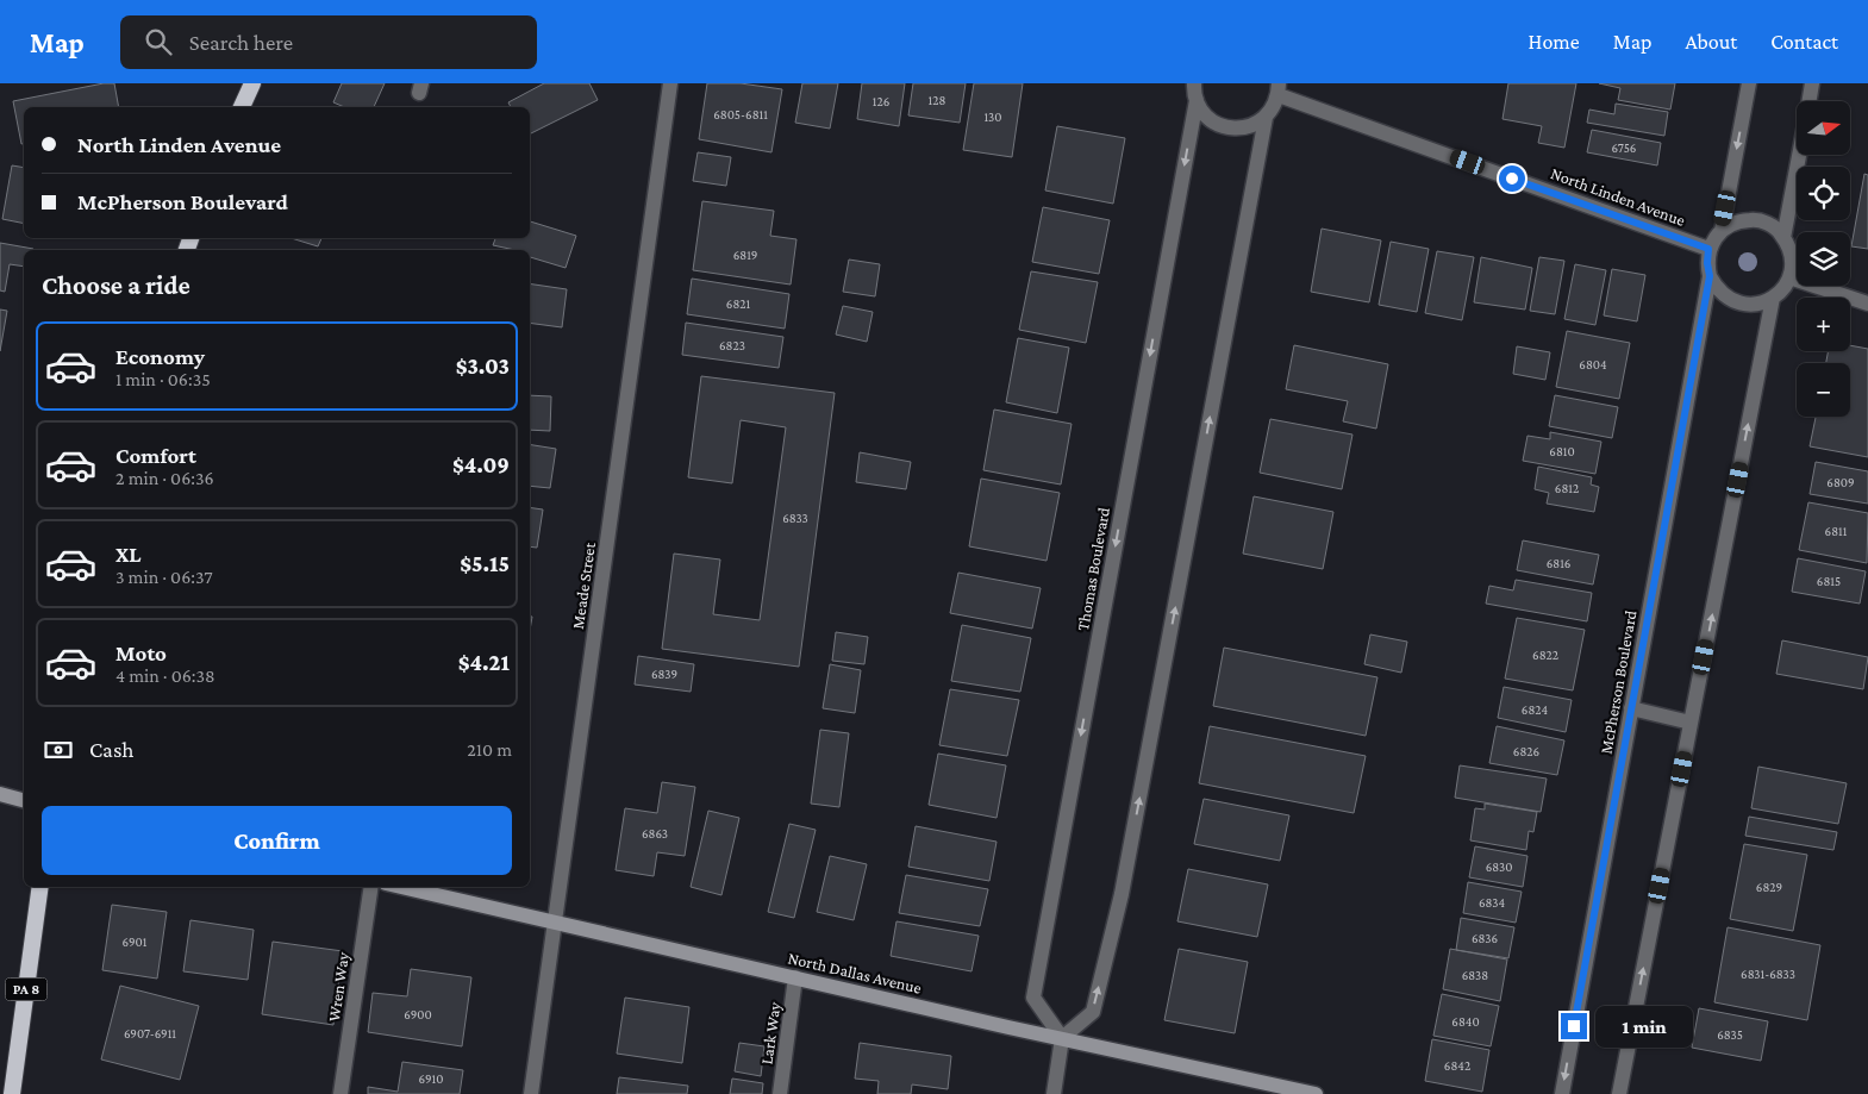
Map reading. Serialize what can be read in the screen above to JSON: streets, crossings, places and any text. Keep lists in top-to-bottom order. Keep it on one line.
{"streets":{"highway":["PA 8"],"main road":["North Dallas Avenue"],"street":["North Linden Avenue","Thomas Boulevard","Meade Street","McPherson Boulevard","Wren Way","Lark Way"]},"crossings":[["North Linden Avenue","McPherson Boulevard"],["Thomas Boulevard","North Dallas Avenue"],["Meade Street","North Dallas Avenue"],["North Dallas Avenue","Lark Way"]],"house_numbers":["128","126","6805-6811","130","6756","6819","6821","6823","6804","6810","6809","6812","6833","6811","6816","6815","6822","6839","6824","6826","6863","6830","6829","6834","6836","6901","6831-6833","6838","6900","6840","6907-6911","6835","6842","6910"],"north":"right","page":{"header":"Map","search":"Search here","nav":["Home","Map","About","Contact"],"map_buttons":["+","−"],"banner":["North Linden Avenue","McPherson Boulevard"],"heading":"Choose a ride","list":[{"name":"Economy","note":"1 min · 06:35","value":"$3.03"},{"name":"Comfort","note":"2 min · 06:36","value":"$4.09"},{"name":"XL","note":"3 min · 06:37","value":"$5.15"},{"name":"Moto","note":"4 min · 06:38","value":"$4.21"}],"pay":["Cash","210 m"],"buttons":"Confirm","bubble":"1 min"}}
